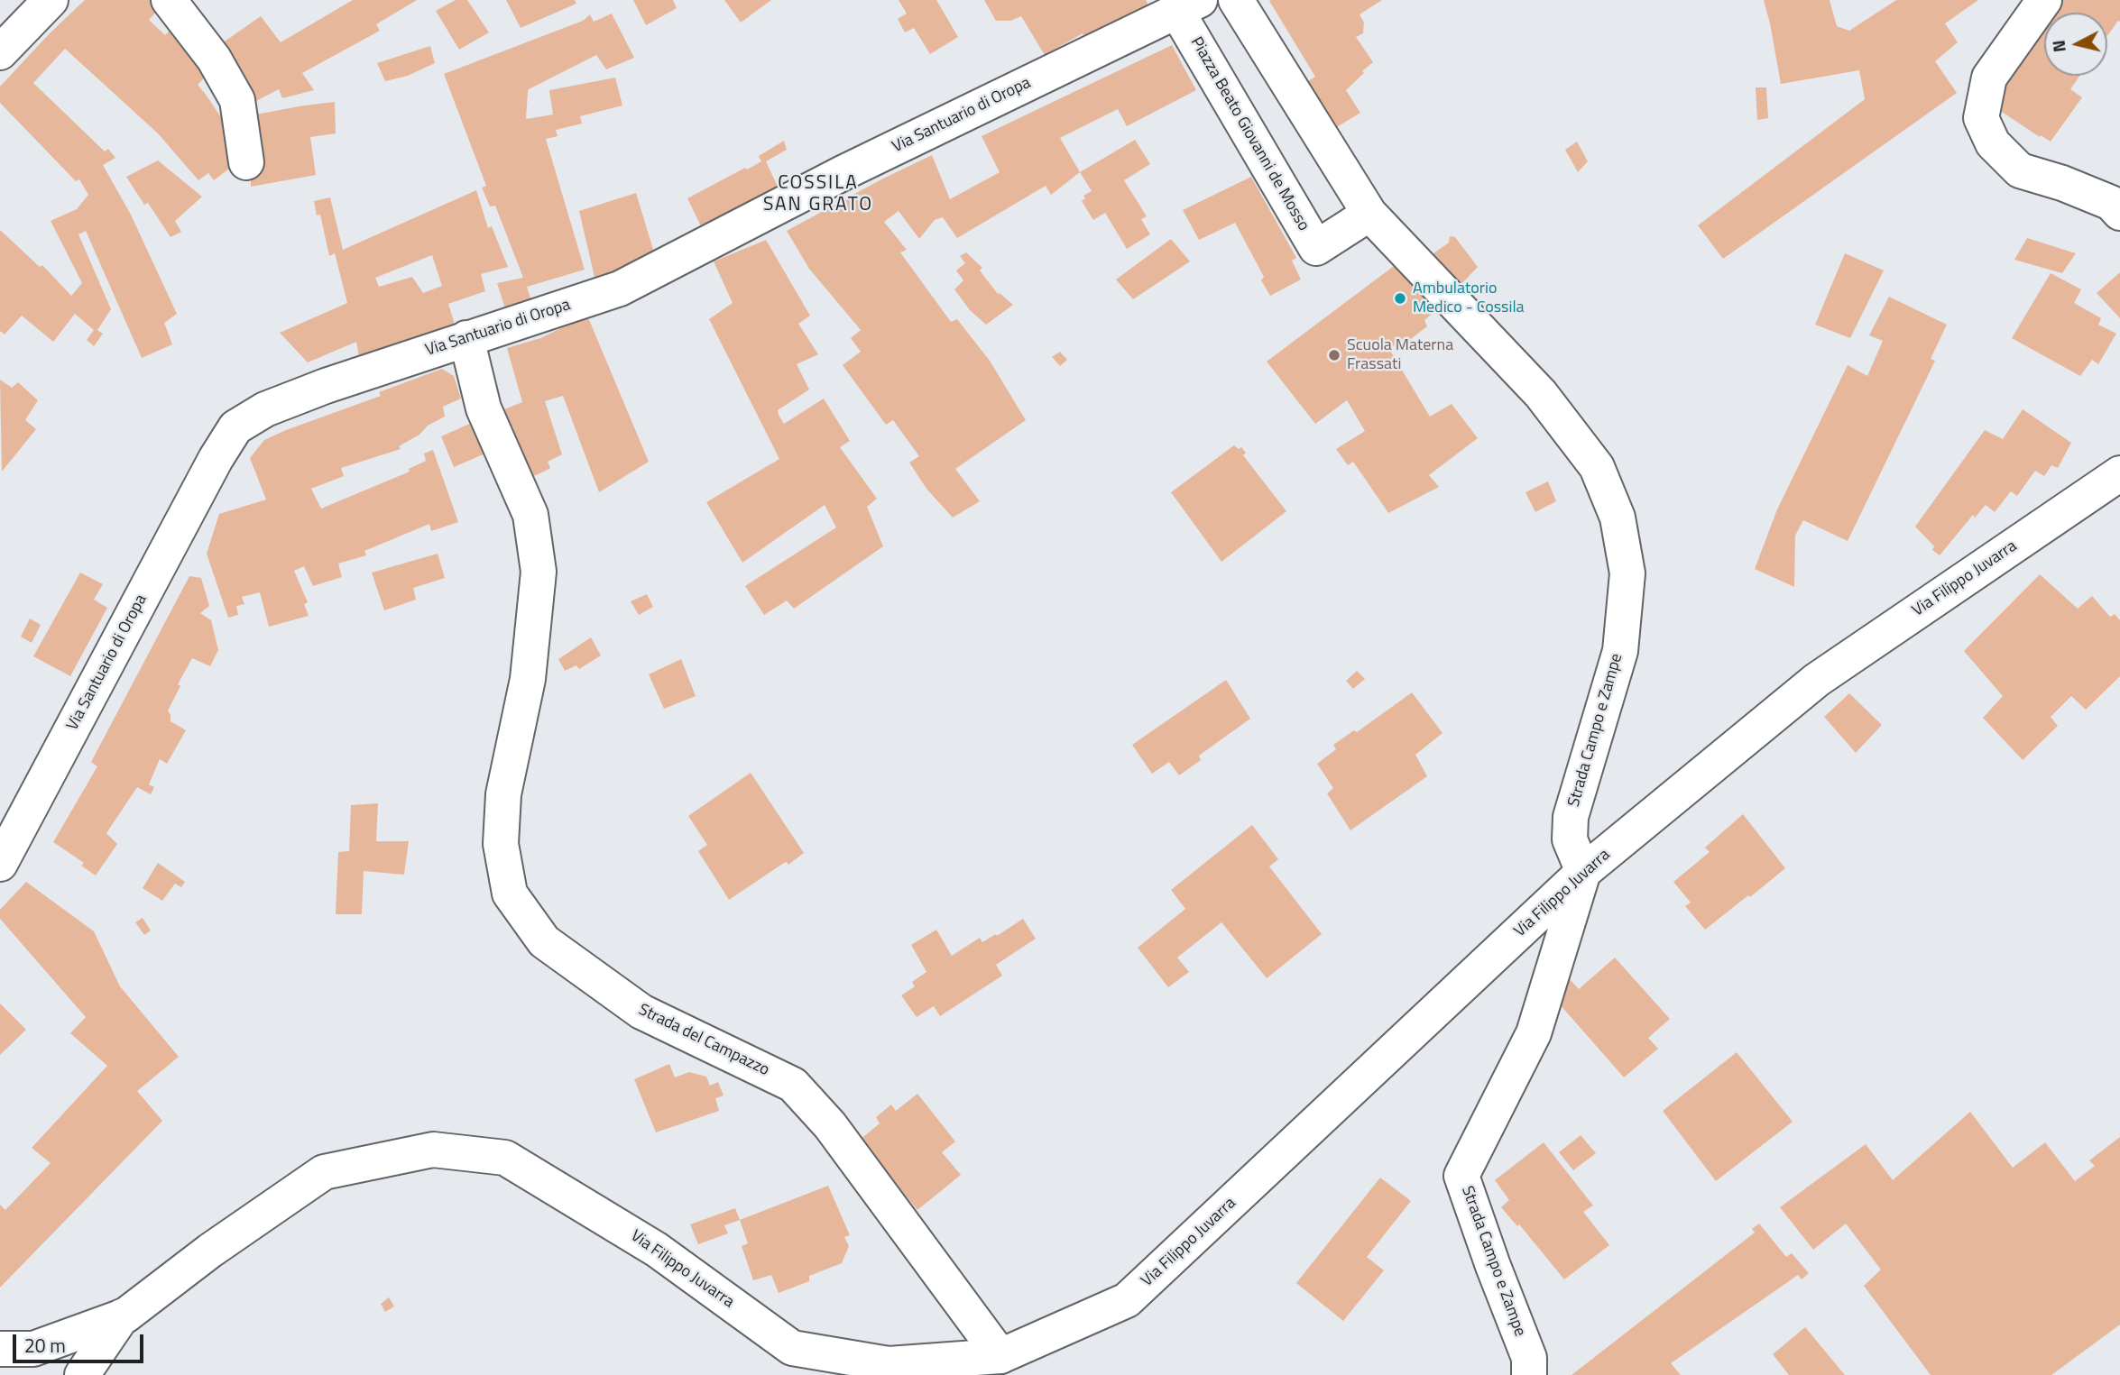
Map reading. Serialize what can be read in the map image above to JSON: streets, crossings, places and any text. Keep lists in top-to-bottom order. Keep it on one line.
{"streets":{"street":["Via Santuario di Oropa","Piazza Beato Giovanni de Mosso","Via Filippo Juvarra","Strada Campo e Zampe","Strada del Campazzo"]},"crossings":[["Via Santuario di Oropa","Piazza Beato Giovanni de Mosso"],["Via Santuario di Oropa","Strada del Campazzo"],["Piazza Beato Giovanni de Mosso","Strada Campo e Zampe"],["Via Filippo Juvarra","Strada Campo e Zampe"],["Via Filippo Juvarra","Strada del Campazzo"]],"districts":["COSSILA SAN GRATO"],"places":["Ambulatorio Medico - Cossila","Scuola Materna Frassati"],"scale_bar":"20 m","north":"left"}
